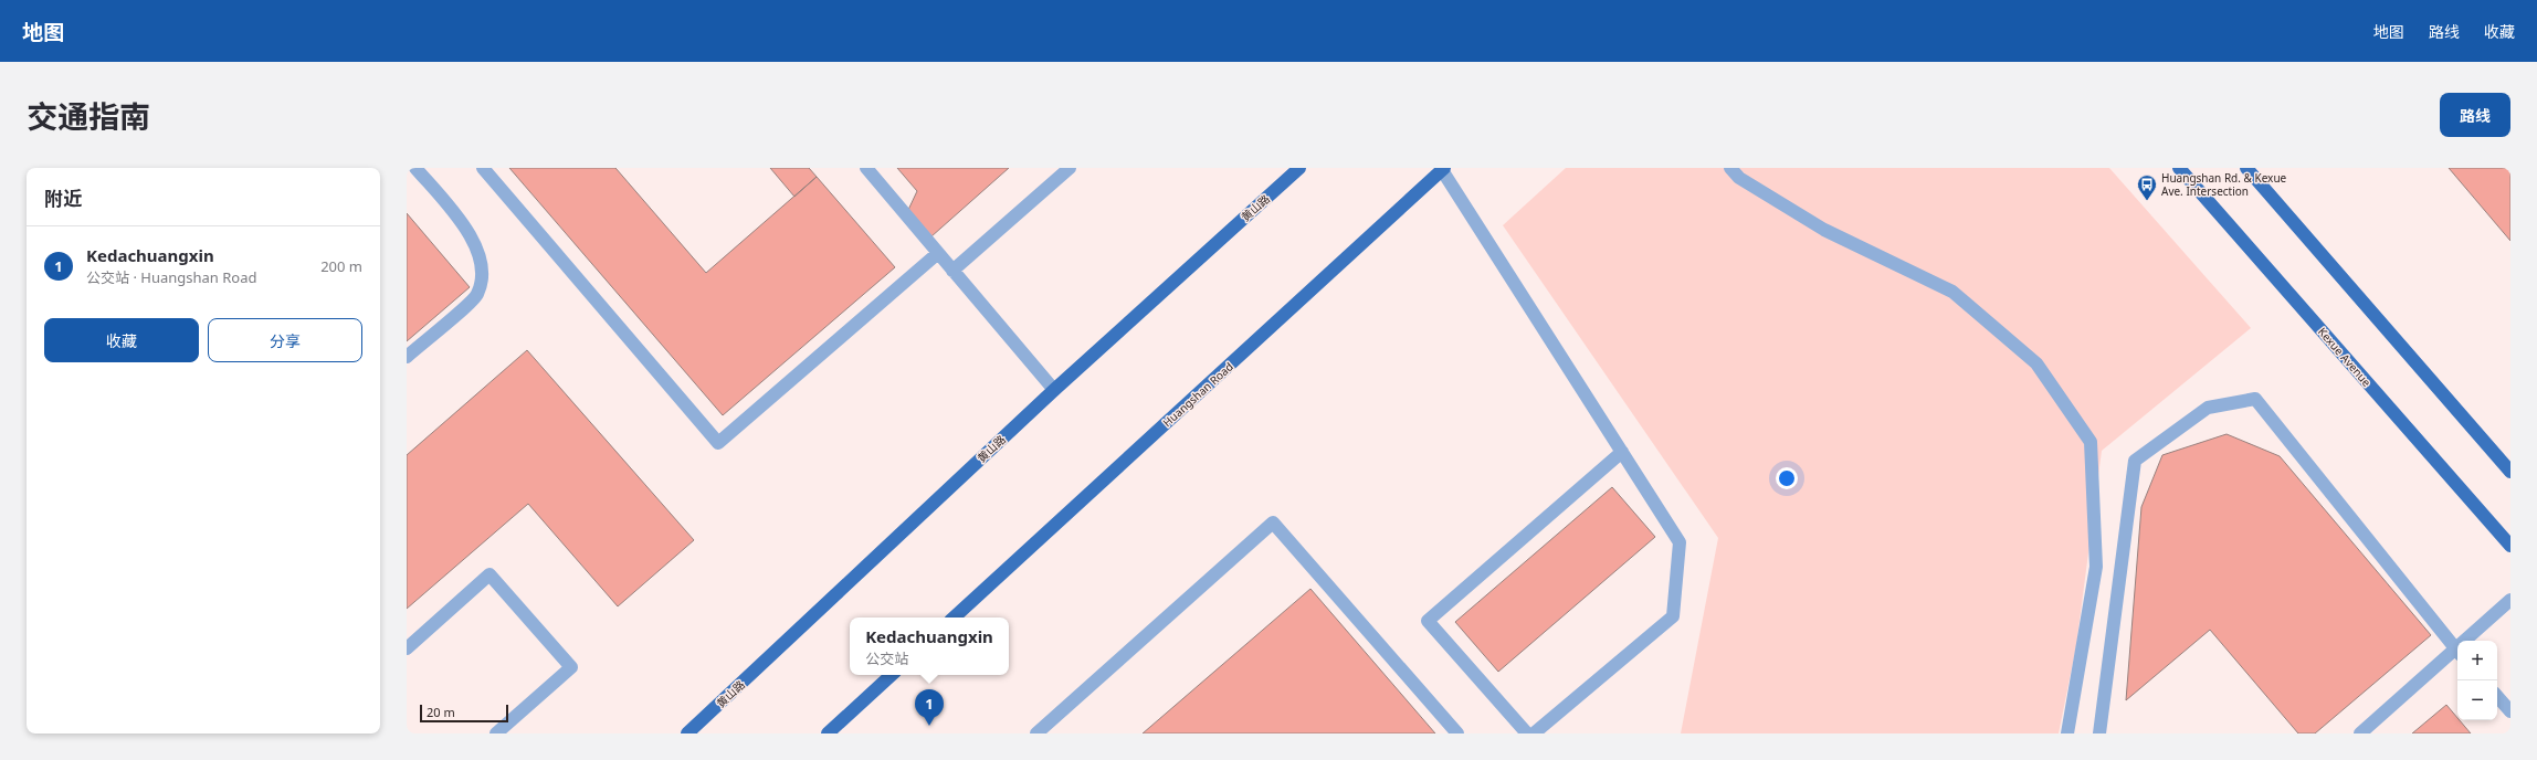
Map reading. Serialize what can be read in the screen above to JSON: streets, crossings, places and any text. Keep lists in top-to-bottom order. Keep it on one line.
{"streets":{"main road":["黄山路","Kexue Avenue","Huangshan Road"]},"places":{"bus stop":["Huangshan Rd. & Kexue Ave. Intersection"]},"scale_bar":"20 m","page":{"header":"地图","nav":["地图","路线","收藏"],"title":"交通指南","buttons":["路线",["收藏","分享"]],"heading":"附近","list":[{"mark":"1","name":"Kedachuangxin","note":"公交站 · Huangshan Road","value":"200 m"}],"popup":["Kedachuangxin","公交站"],"map_buttons":["+","−"],"pins":"1","scale":"20 m"}}
